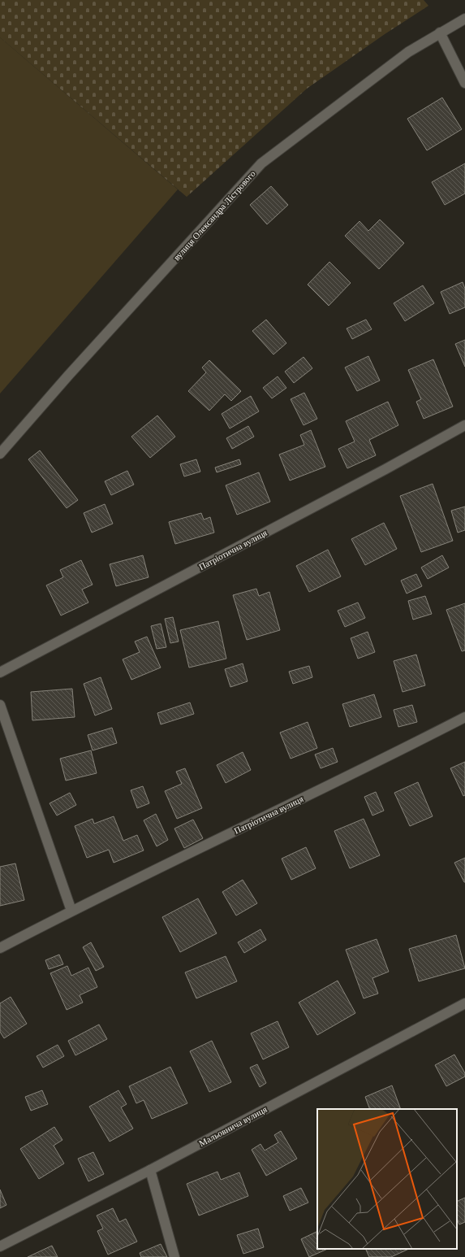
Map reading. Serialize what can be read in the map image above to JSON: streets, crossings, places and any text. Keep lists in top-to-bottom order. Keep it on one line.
{"streets":{"street":["вулиця Олександра Лістрового","Патріотична вулиця","Мальовнича вулиця"]}}
